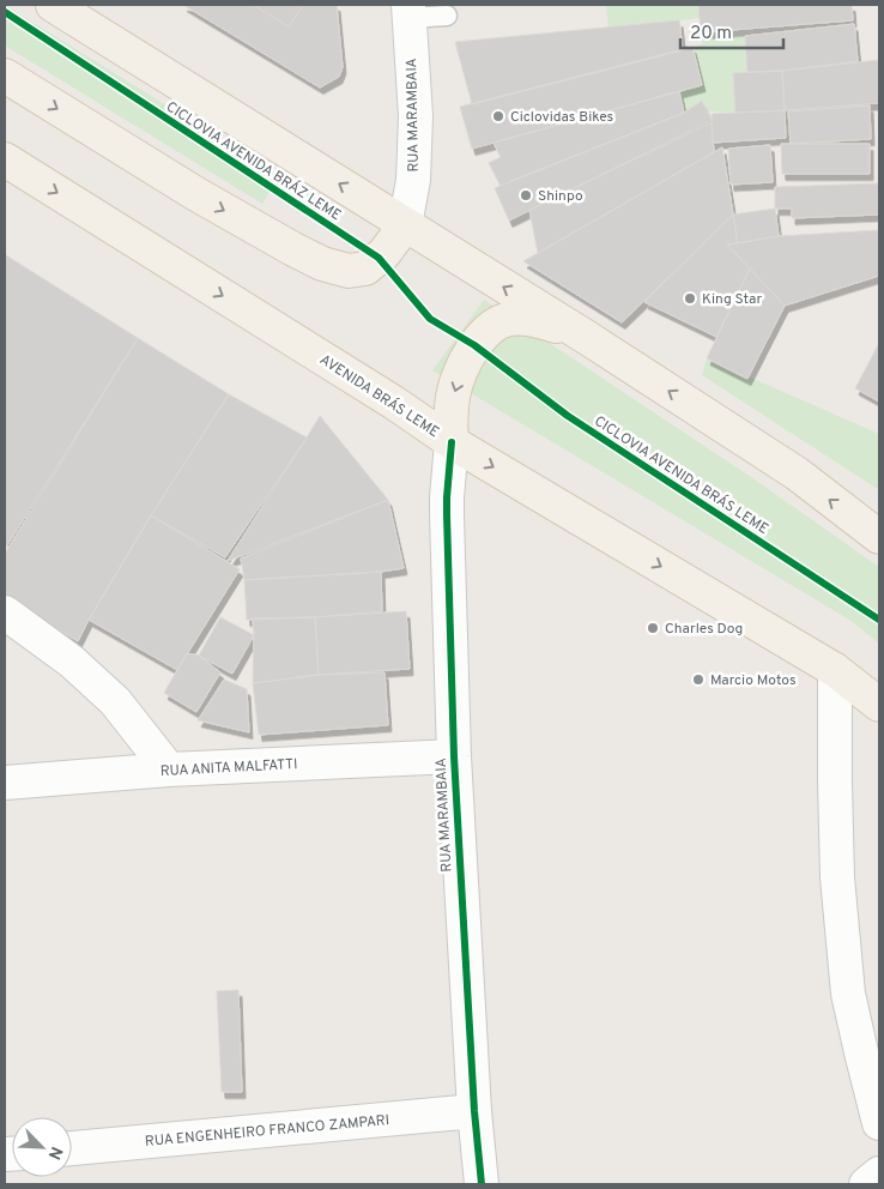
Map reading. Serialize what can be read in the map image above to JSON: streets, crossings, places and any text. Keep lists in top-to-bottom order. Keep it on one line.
{"streets":{"main road":["AVENIDA BRÁS LEME"],"street":["RUA MARAMBAIA","RUA ANITA MALFATTI","RUA ENGENHEIRO FRANCO ZAMPARI"],"cycle path":["CICLOVIA AVENIDA BRÁZ LEME"]},"crossings":[["RUA MARAMBAIA","AVENIDA BRÁS LEME"],["RUA MARAMBAIA","RUA ANITA MALFATTI"],["RUA MARAMBAIA","RUA ENGENHEIRO FRANCO ZAMPARI"]],"places":["Ciclovidas Bikes","Shinpo","King Star","Charles Dog","Marcio Motos"],"scale_bar":"20 m","north":"bottom right"}
